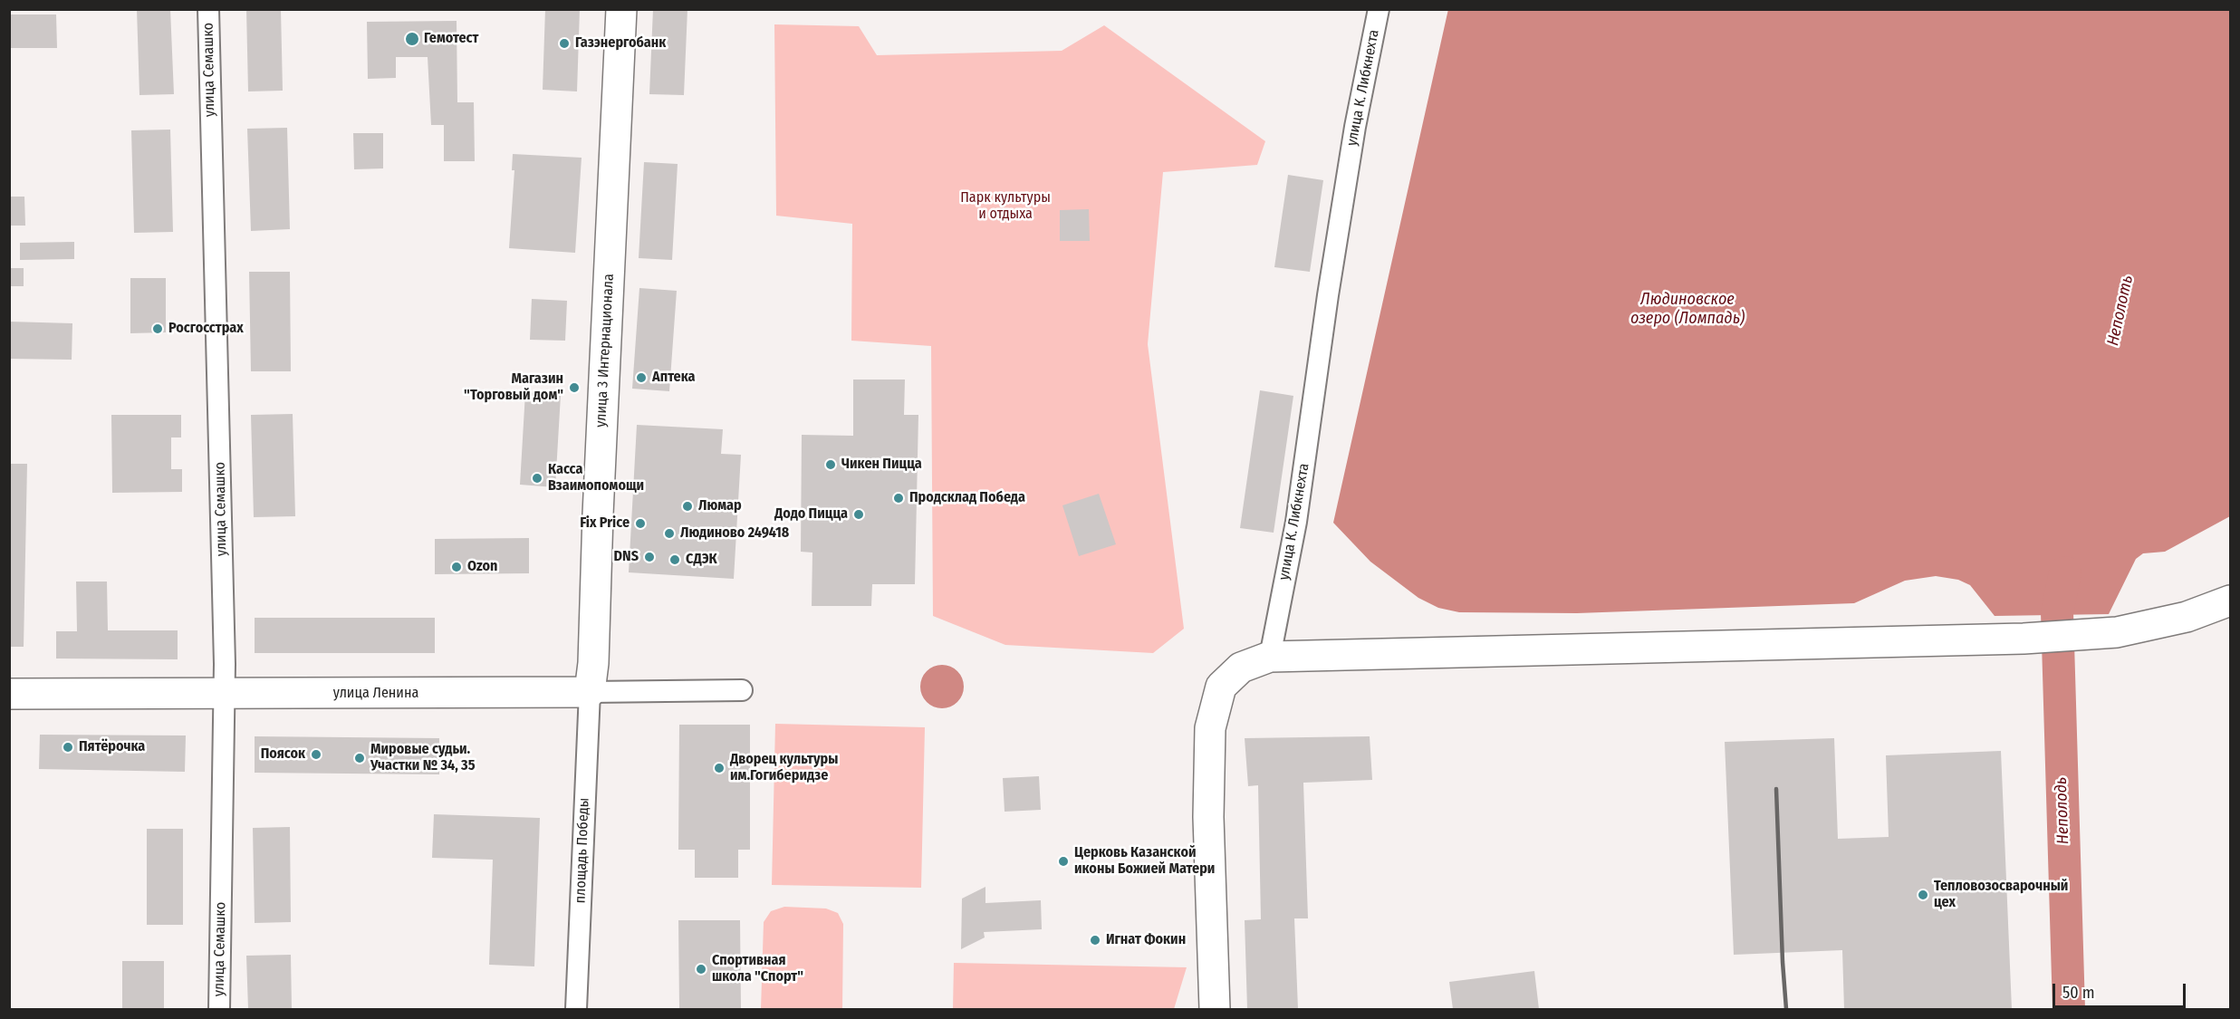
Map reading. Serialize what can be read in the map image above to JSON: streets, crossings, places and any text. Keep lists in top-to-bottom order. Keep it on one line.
{"streets":{"street":["улица Семашко","улица К. Либкнехта","улица 3 Интернационала","улица Ленина","площадь Победы"]},"crossings":[["улица Семашко","улица Ленина"],["улица 3 Интернационала","улица Ленина"],["улица 3 Интернационала","площадь Победы"],["улица Ленина","площадь Победы"]],"water":["Людиновское озеро (Ломпадь)","Неполоть","Неполодь"],"parks":["Парк культуры и отдыха"],"places":["Гемотест","Газэнергобанк","Росгосстрах","Аптека","Магазин \"Торговый дом\"","Чикен Пицца","Касса Взаимопомощи","Продсклад Победа","Люмар","Додо Пицца","Fix Price","Людиново 249418","DNS","СДЭК","Ozon","Пятёрочка","Поясок","Мировые судьи. Участки № 34, 35","Дворец культуры им.Гогиберидзе","Церковь Казанской иконы Божией Матери","Тепловозосварочный цех","Игнат Фокин","Спортивная школа \"Спорт\""],"scale_bar":"50 m"}
